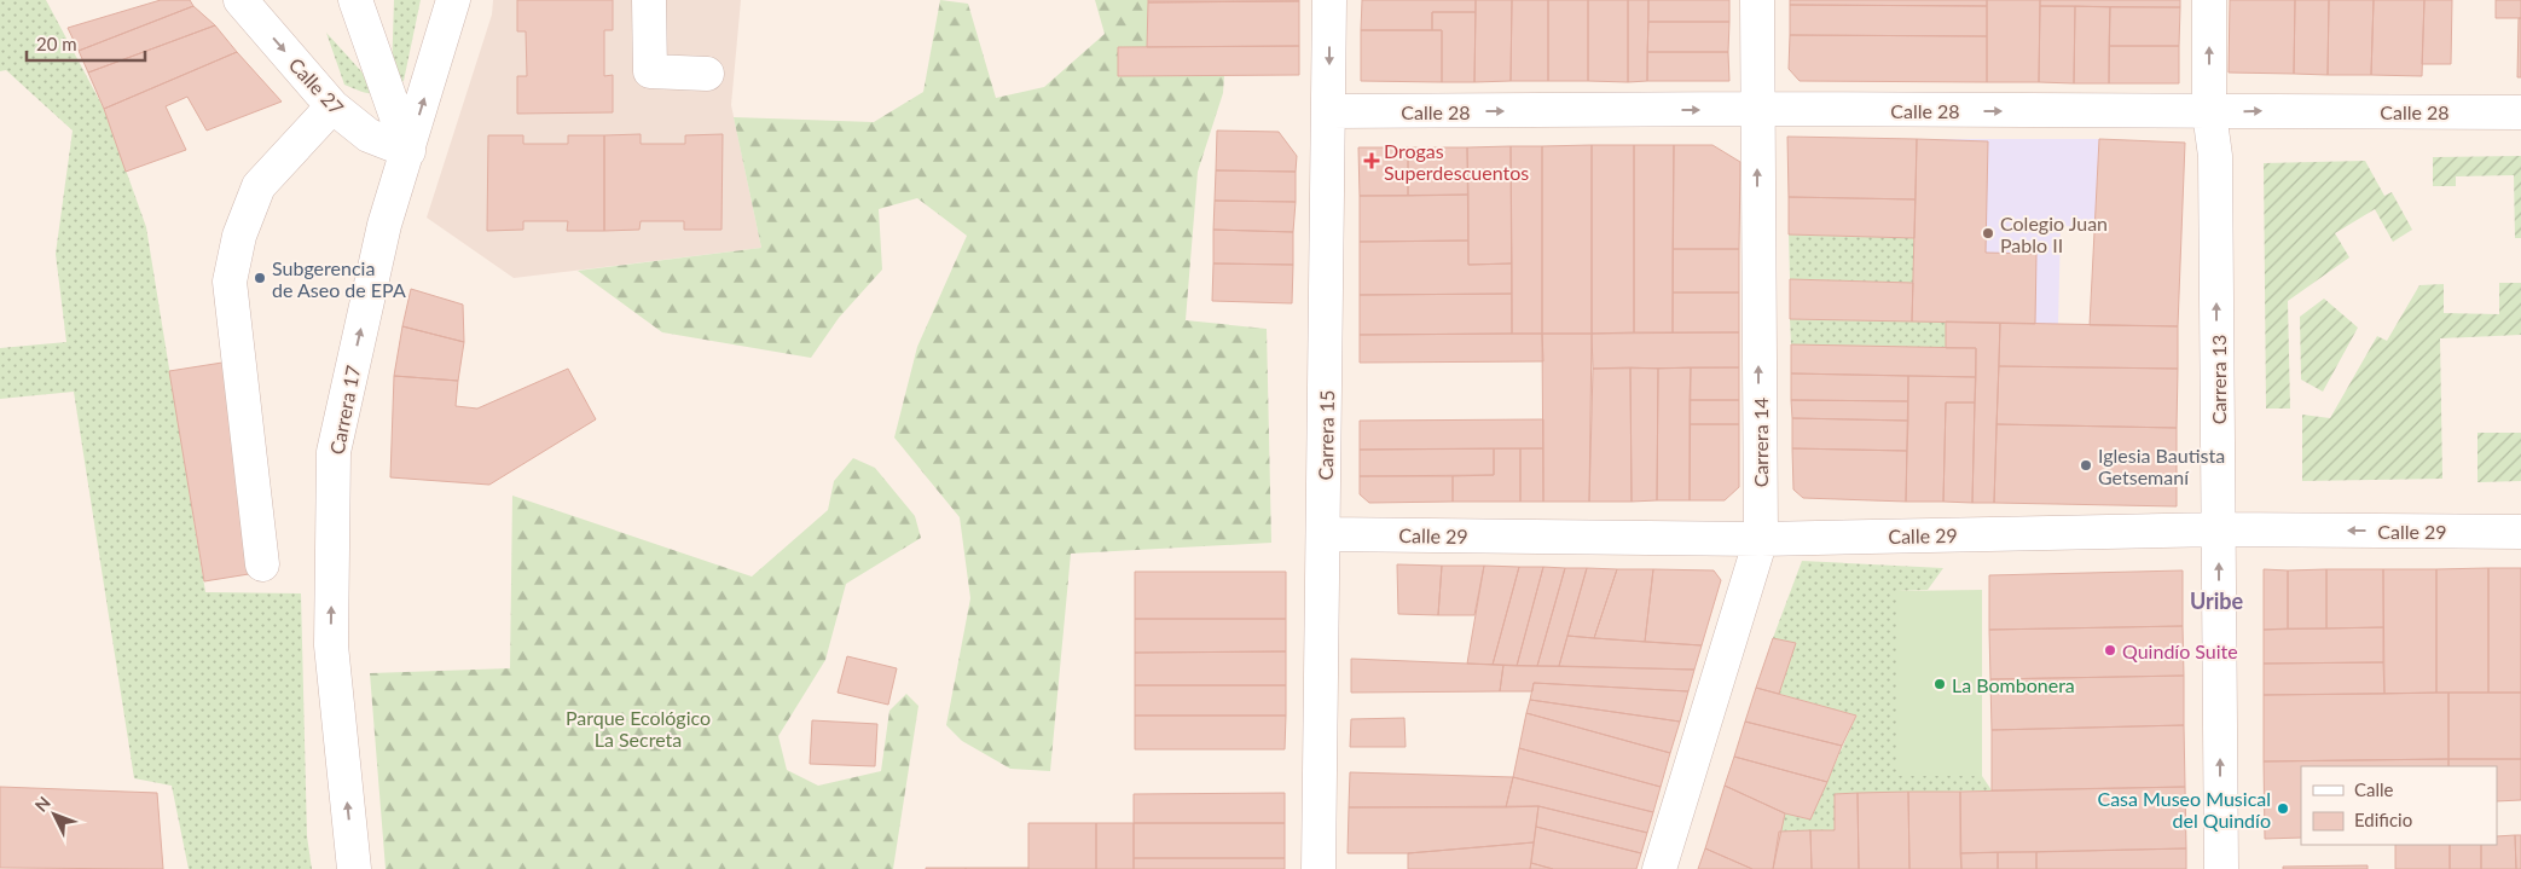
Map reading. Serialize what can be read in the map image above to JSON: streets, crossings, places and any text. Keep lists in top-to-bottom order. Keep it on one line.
{"streets":{"street":["Calle 27","Calle 28","Carrera 13","Carrera 17","Carrera 15","Carrera 14","Calle 29"]},"crossings":[["Calle 27","Carrera 17"],["Calle 28","Carrera 13"],["Calle 28","Carrera 15"],["Calle 28","Carrera 14"],["Carrera 13","Calle 29"],["Carrera 15","Calle 29"],["Carrera 14","Calle 29"]],"one_way":["Calle 28","Carrera 13","Carrera 14"],"districts":["Uribe"],"parks":["Parque Ecológico La Secreta"],"places":{"health":["Drogas Superdescuentos"],"other":["Colegio Juan Pablo II","Subgerencia de Aseo de EPA","Iglesia Bautista Getsemaní","Quindío Suite","La Bombonera","Casa Museo Musical del Quindío"]},"legend":["Calle","Edificio"],"scale_bar":"20 m","north":"top left"}
